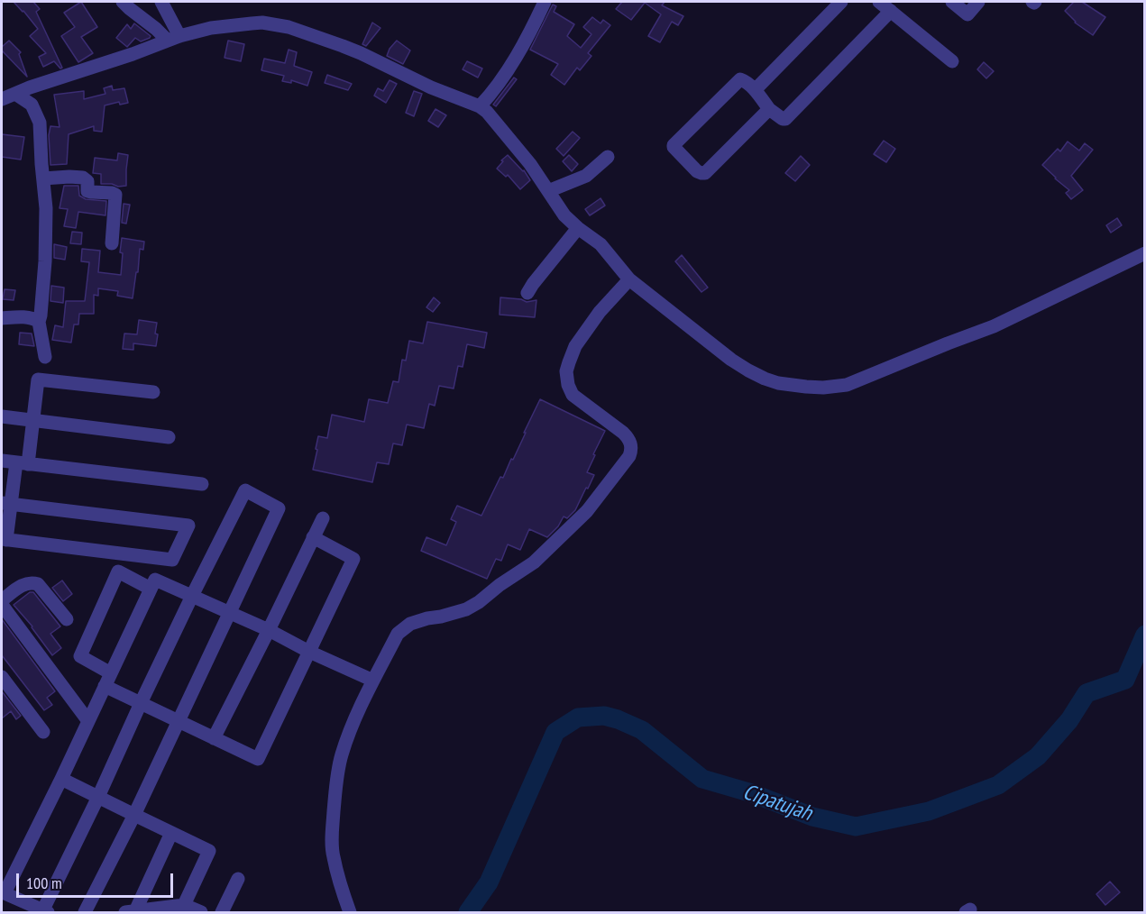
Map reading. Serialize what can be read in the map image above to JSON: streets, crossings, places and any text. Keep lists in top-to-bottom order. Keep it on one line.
{"water":["Cipatujah"],"scale_bar":"100 m"}
